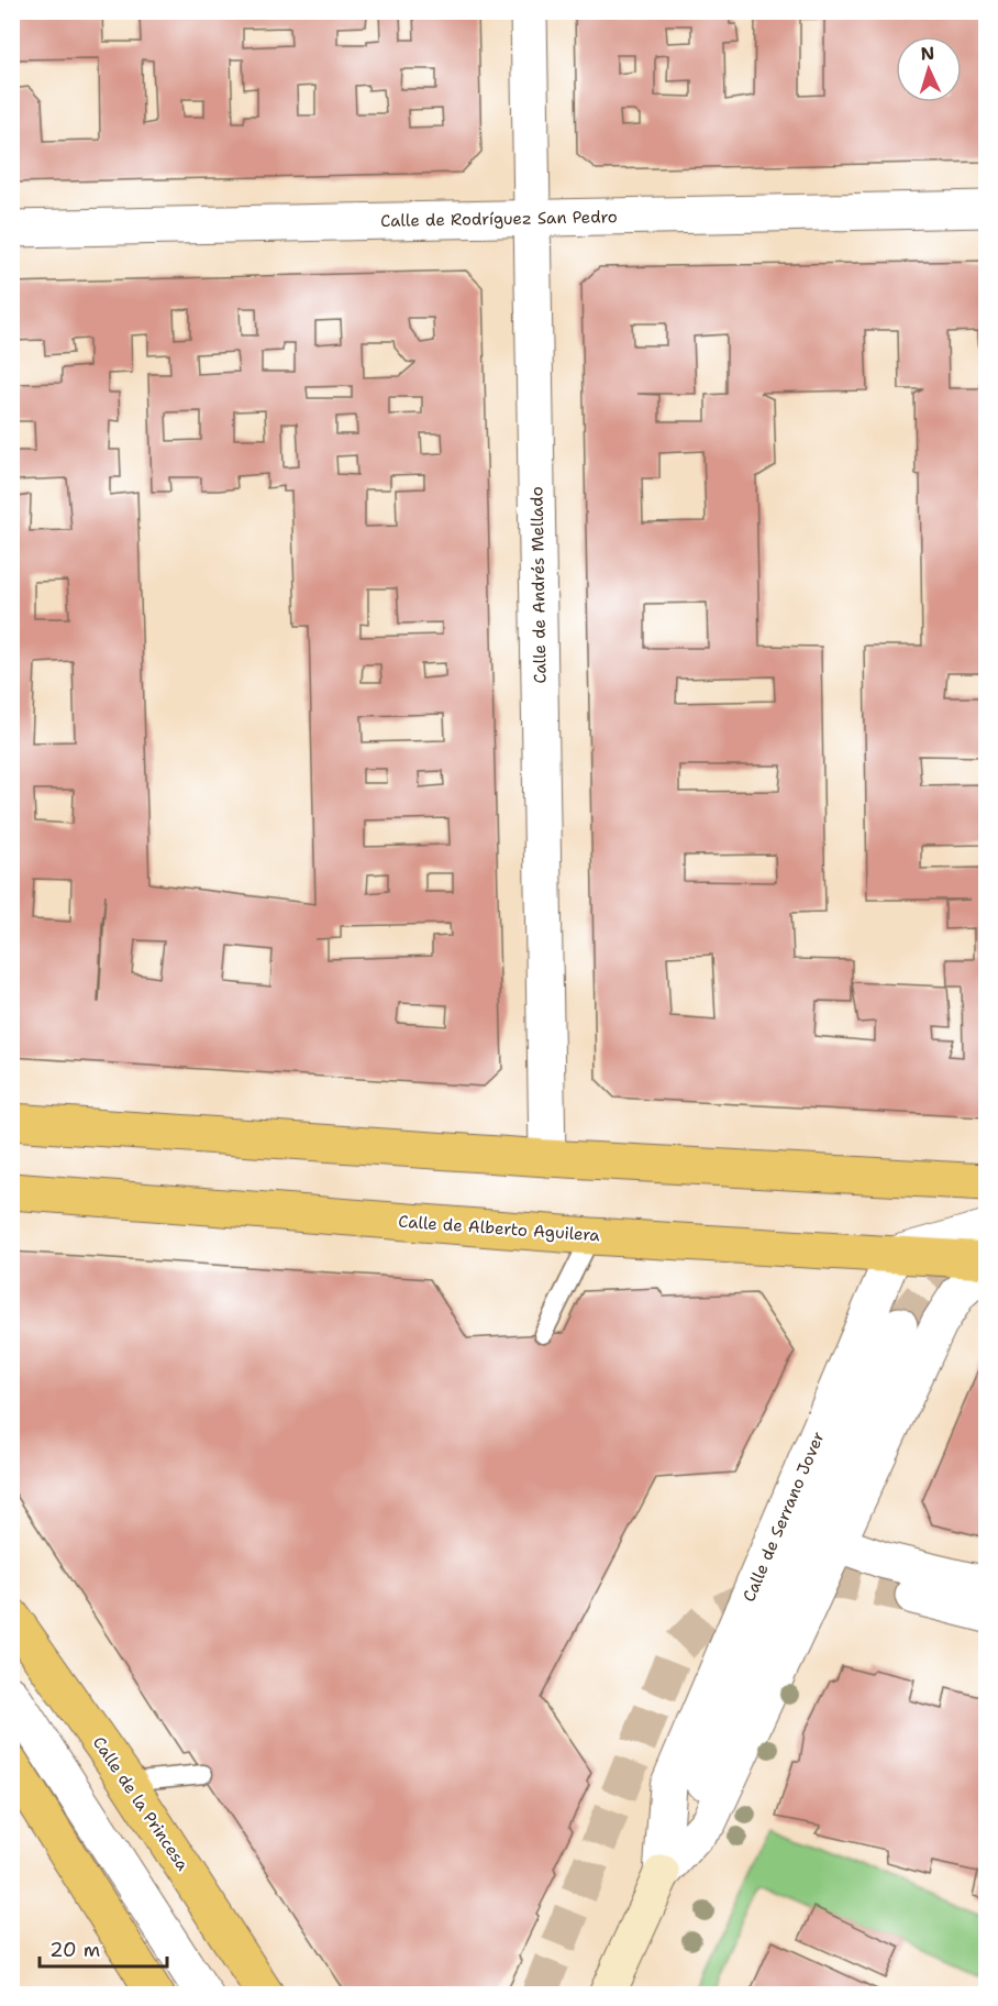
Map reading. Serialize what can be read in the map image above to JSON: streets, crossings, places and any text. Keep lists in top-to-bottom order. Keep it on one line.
{"streets":{"main road":["Calle de Alberto Aguilera","Calle de la Princesa"],"street":["Calle de Rodríguez San Pedro","Calle de Andrés Mellado","Calle de Serrano Jover"]},"crossings":[["Calle de Rodríguez San Pedro","Calle de Andrés Mellado"],["Calle de Alberto Aguilera","Calle de Serrano Jover"]],"scale_bar":"20 m","north":"top"}
